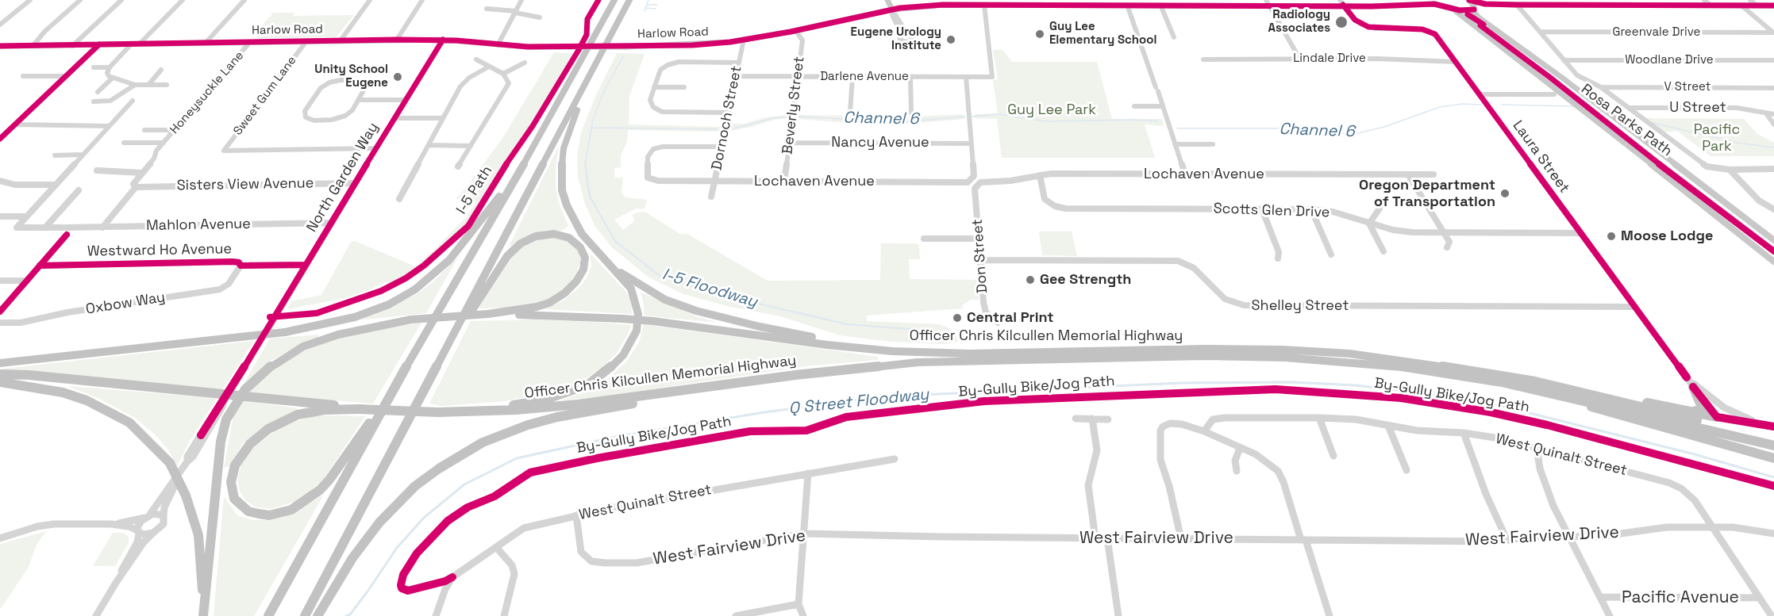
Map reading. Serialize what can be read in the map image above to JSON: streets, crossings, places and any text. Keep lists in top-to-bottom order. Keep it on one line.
{"streets":{"highway":["Officer Chris Kilcullen Memorial Highway"],"main road":["Harlow Road"],"street":["Greenvale Drive","Lindale Drive","Woodlane Drive","Darlene Avenue","V Street","Honeysuckle Lane","Sweet Gum Lane","Beverly Street","U Street","Dornoch Street","Nancy Avenue","Laura Street","Lochaven Avenue","North Garden Way","Sisters View Avenue","Scotts Glen Drive","Mahlon Avenue","Westward Ho Avenue","Don Street","Oxbow Way","Shelley Street","West Quinalt Street","West Fairview Drive","Pacific Avenue"],"cycle path":["Rosa Parks Path","I-5 Path","By-Gully Bike/Jog Path"]},"crossings":[["Harlow Road","Darlene Avenue"],["Harlow Road","Honeysuckle Lane"],["Harlow Road","Sweet Gum Lane"],["Harlow Road","Beverly Street"],["Harlow Road","Dornoch Street"],["Harlow Road","Laura Street"],["Harlow Road","North Garden Way"],["Lindale Drive","Laura Street"],["Darlene Avenue","Beverly Street"],["Darlene Avenue","Dornoch Street"],["Darlene Avenue","Don Street"],["Honeysuckle Lane","Sisters View Avenue"],["Honeysuckle Lane","Mahlon Avenue"],["Sweet Gum Lane","North Garden Way"],["Beverly Street","Nancy Avenue"],["Beverly Street","Lochaven Avenue"],["Dornoch Street","Lochaven Avenue"],["Nancy Avenue","Don Street"],["Laura Street","Scotts Glen Drive"],["Laura Street","Shelley Street"],["Lochaven Avenue","Scotts Glen Drive"],["Lochaven Avenue","Don Street"],["North Garden Way","Sisters View Avenue"],["North Garden Way","Mahlon Avenue"],["North Garden Way","Westward Ho Avenue"],["Westward Ho Avenue","Oxbow Way"],["Don Street","Shelley Street"],["West Quinalt Street","West Fairview Drive"],["West Quinalt Street","Pacific Avenue"]],"water":["Channel 6","I-5 Floodway","Q Street Floodway"],"parks":["Guy Lee Park","Pacific Park"],"places":["Radiology Associates","Guy Lee Elementary School","Eugene Urology Institute","Unity School Eugene","Oregon Department of Transportation","Moose Lodge","Gee Strength","Central Print"]}
